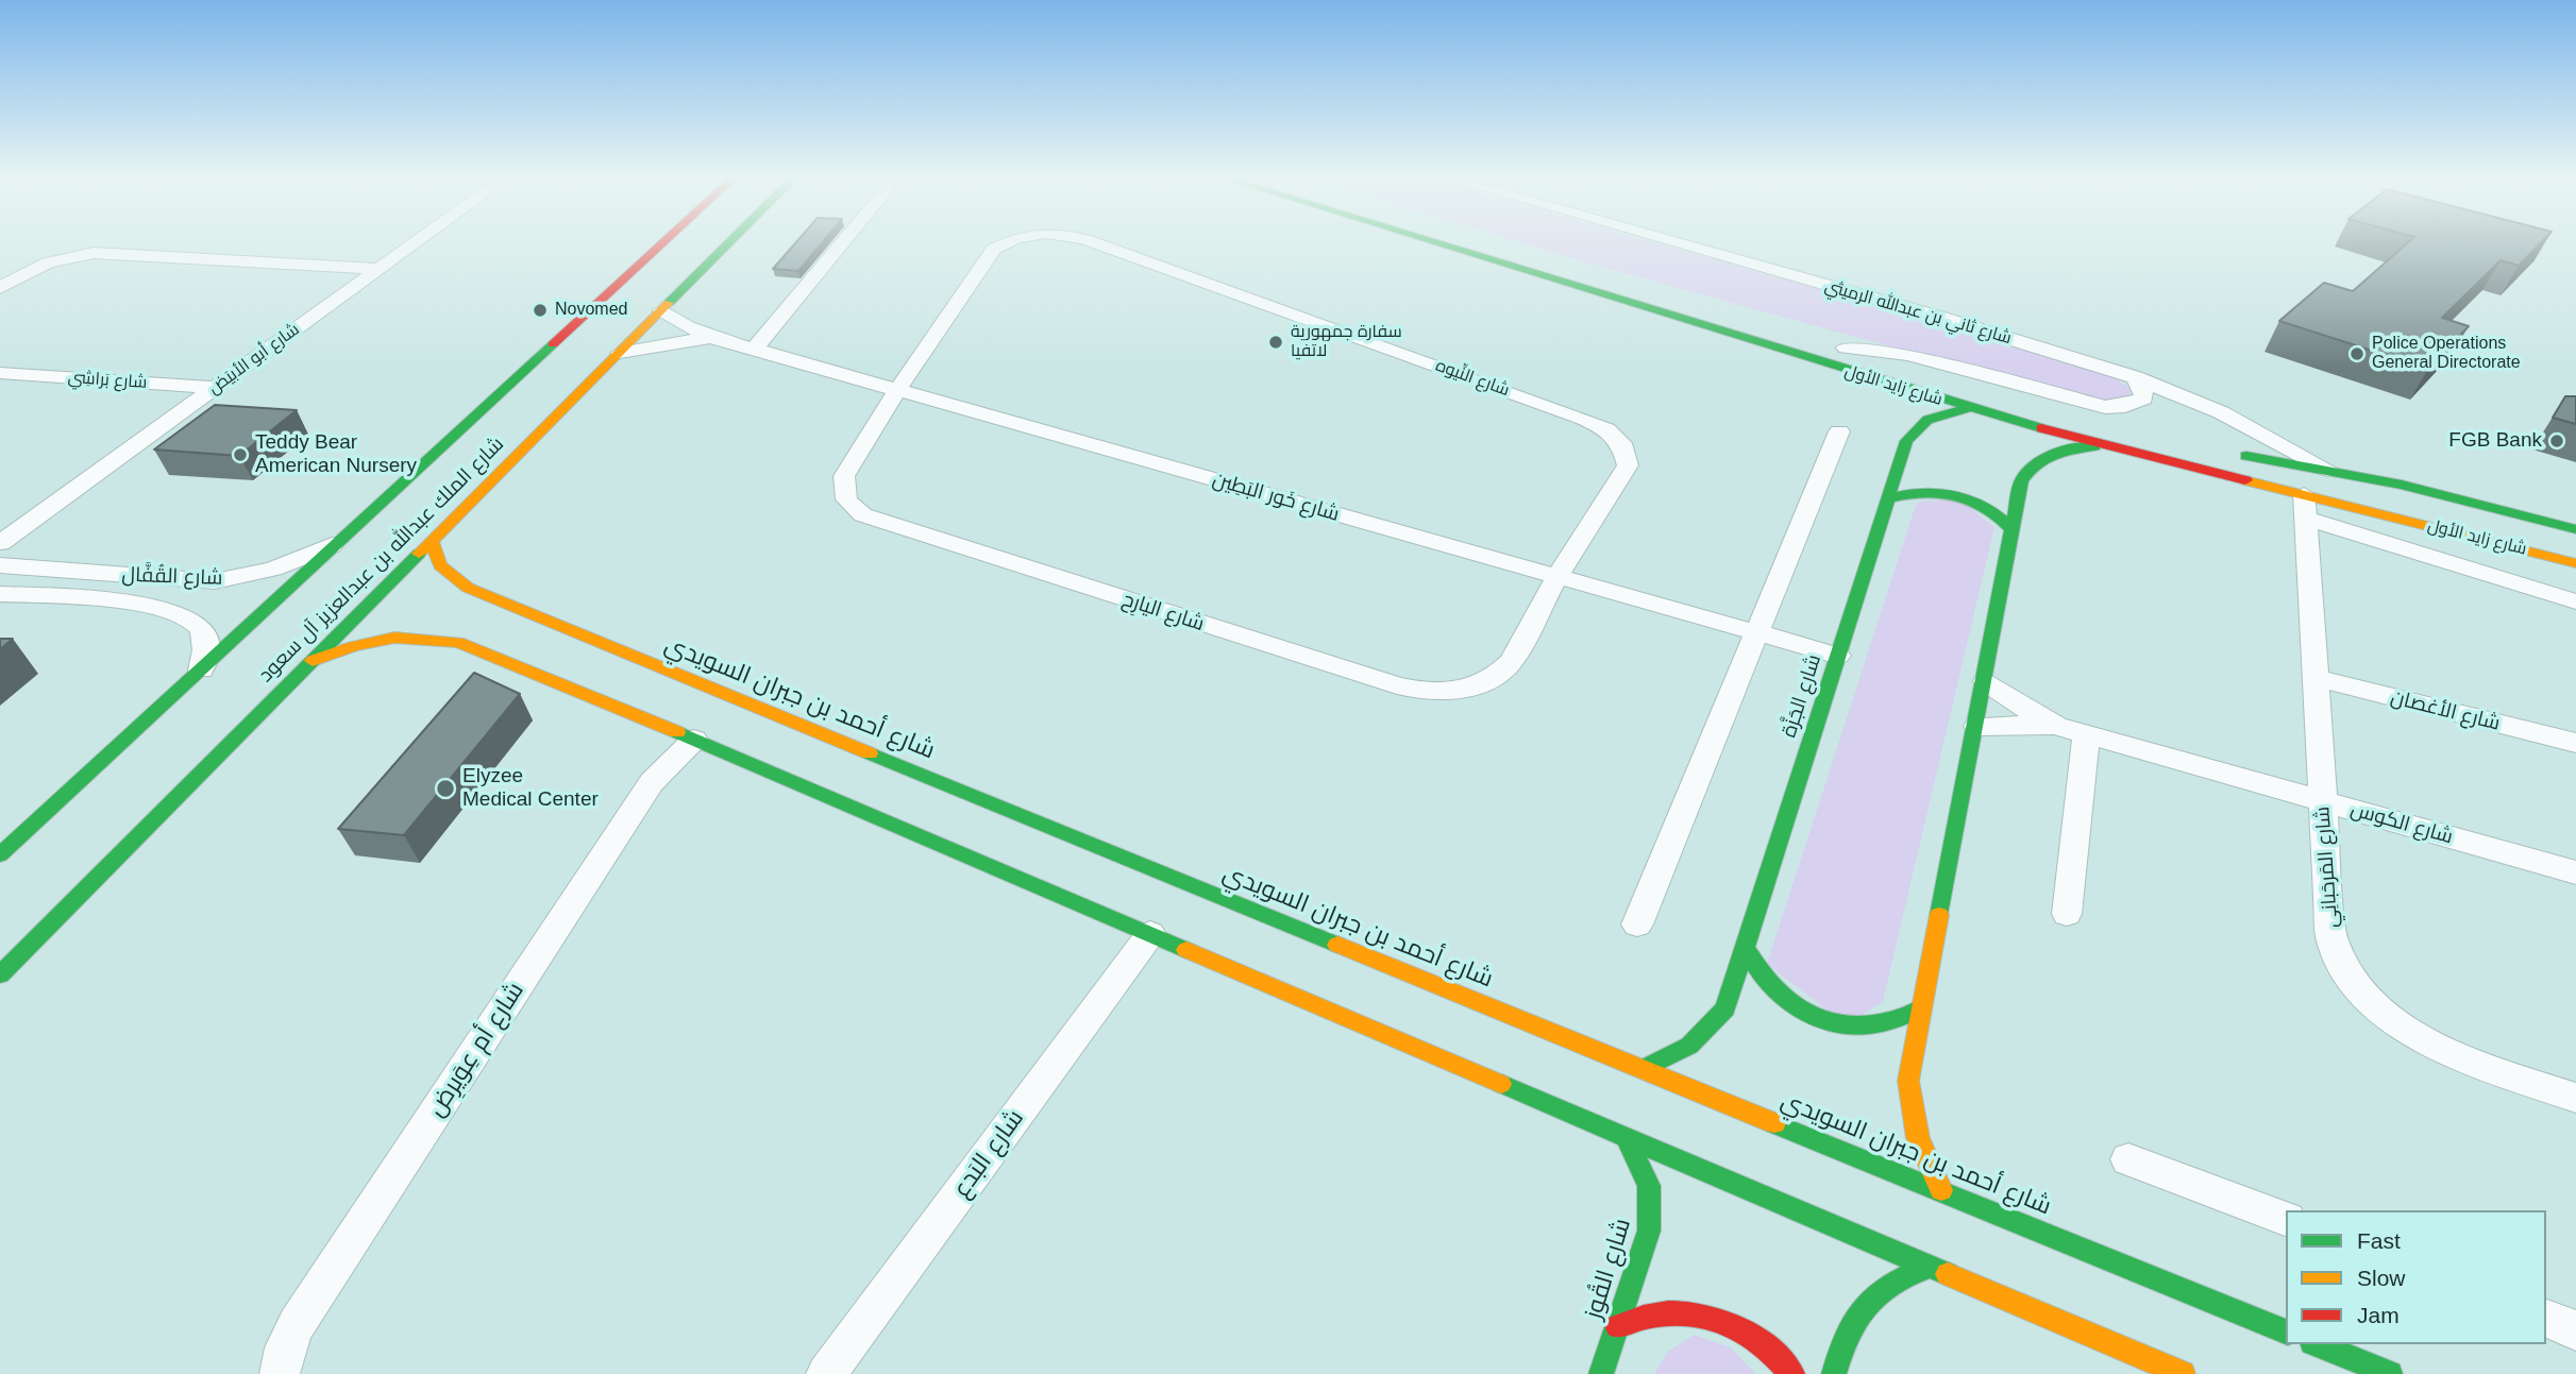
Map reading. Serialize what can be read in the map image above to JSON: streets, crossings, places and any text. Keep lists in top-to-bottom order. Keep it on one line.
{"streets":{"street":["شارع ثاني بن عبدالله الرميثي","شارع أبو الأبيَض","شارع النِّيوه","شارع بَراشِي","شارع زايد الأول","شارع خَور البَطِين","شارع الملك عبدالله بن عبدالعزيز آل سعود","شارع القُفَّال","شارع اليارِح","شارع الجَزَّة","شارع أحمد بن جبران السويدي","شارع الأغصان","شارع الكوس","شارع المَرحَبانِي","شارع أم عِوَيرِض","شارع البَدع","شارع القُوز"]},"crossings":[["شارع ثاني بن عبدالله الرميثي","شارع زايد الأول"],["شارع أبو الأبيَض","شارع بَراشِي"],["شارع النِّيوه","شارع خَور البَطِين"],["شارع النِّيوه","شارع اليارِح"],["شارع زايد الأول","شارع المَرحَبانِي"],["شارع خَور البَطِين","شارع الملك عبدالله بن عبدالعزيز آل سعود"],["شارع خَور البَطِين","شارع اليارِح"],["شارع خَور البَطِين","شارع الجَزَّة"],["شارع الملك عبدالله بن عبدالعزيز آل سعود","شارع القُفَّال"],["شارع الملك عبدالله بن عبدالعزيز آل سعود","شارع أحمد بن جبران السويدي"],["شارع الجَزَّة","شارع أحمد بن جبران السويدي"],["شارع الأغصان","شارع المَرحَبانِي"],["شارع الكوس","شارع المَرحَبانِي"]],"places":["Novomed","سفارة جمهورية لاتفيا","Police Operations General Directorate","FGB Bank","Teddy Bear American Nursery","Elyzee Medical Center"],"legend":["Fast","Slow","Jam"]}
